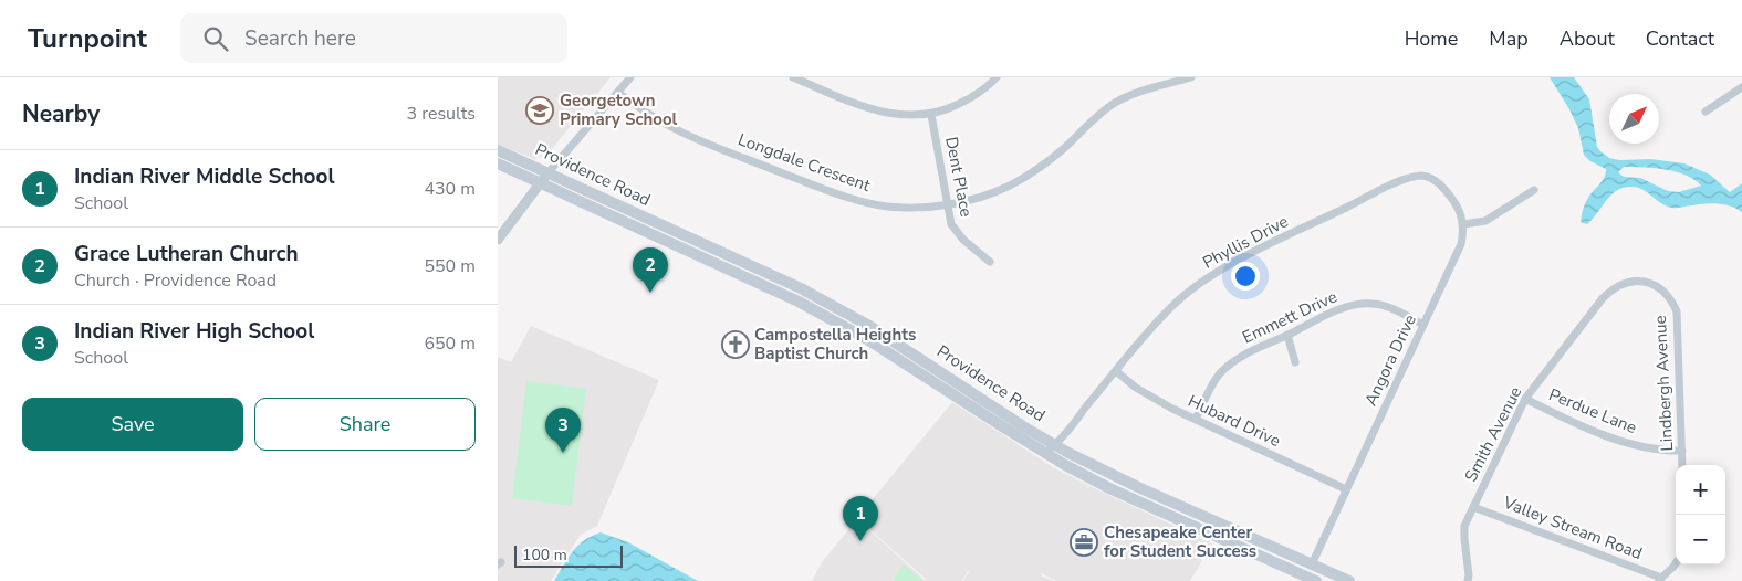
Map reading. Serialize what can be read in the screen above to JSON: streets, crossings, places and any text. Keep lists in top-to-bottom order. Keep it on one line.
{"streets":{"main road":["Providence Road"],"street":["Longdale Crescent","Dent Place","Phyllis Drive","Emmett Drive","Angora Drive","Lindbergh Avenue","Perdue Lane","Hubard Drive","Smith Avenue","Valley Stream Road"]},"crossings":[["Longdale Crescent","Dent Place"],["Providence Road","Phyllis Drive"],["Providence Road","Angora Drive"],["Phyllis Drive","Angora Drive"],["Phyllis Drive","Hubard Drive"],["Emmett Drive","Angora Drive"],["Emmett Drive","Hubard Drive"],["Angora Drive","Hubard Drive"],["Lindbergh Avenue","Perdue Lane"],["Lindbergh Avenue","Smith Avenue"],["Perdue Lane","Smith Avenue"],["Smith Avenue","Valley Stream Road"]],"places":{"school or university":["Georgetown Primary School"],"church":["Campostella Heights Baptist Church"],"office":["Chesapeake Center for Student Success"]},"scale_bar":"100 m","north":"top right","page":{"header":"Turnpoint","search":"Search here","nav":["Home","Map","About","Contact"],"heading":["Nearby","3 results"],"list":[{"mark":"1","name":"Indian River Middle School","note":"School","value":"430 m"},{"mark":"2","name":"Grace Lutheran Church","note":"Church · Providence Road","value":"550 m"},{"mark":"3","name":"Indian River High School","note":"School","value":"650 m"}],"pins":["2","3","1"],"buttons":["Save","Share"],"map_buttons":["+","−"],"scale":"100 m"}}
